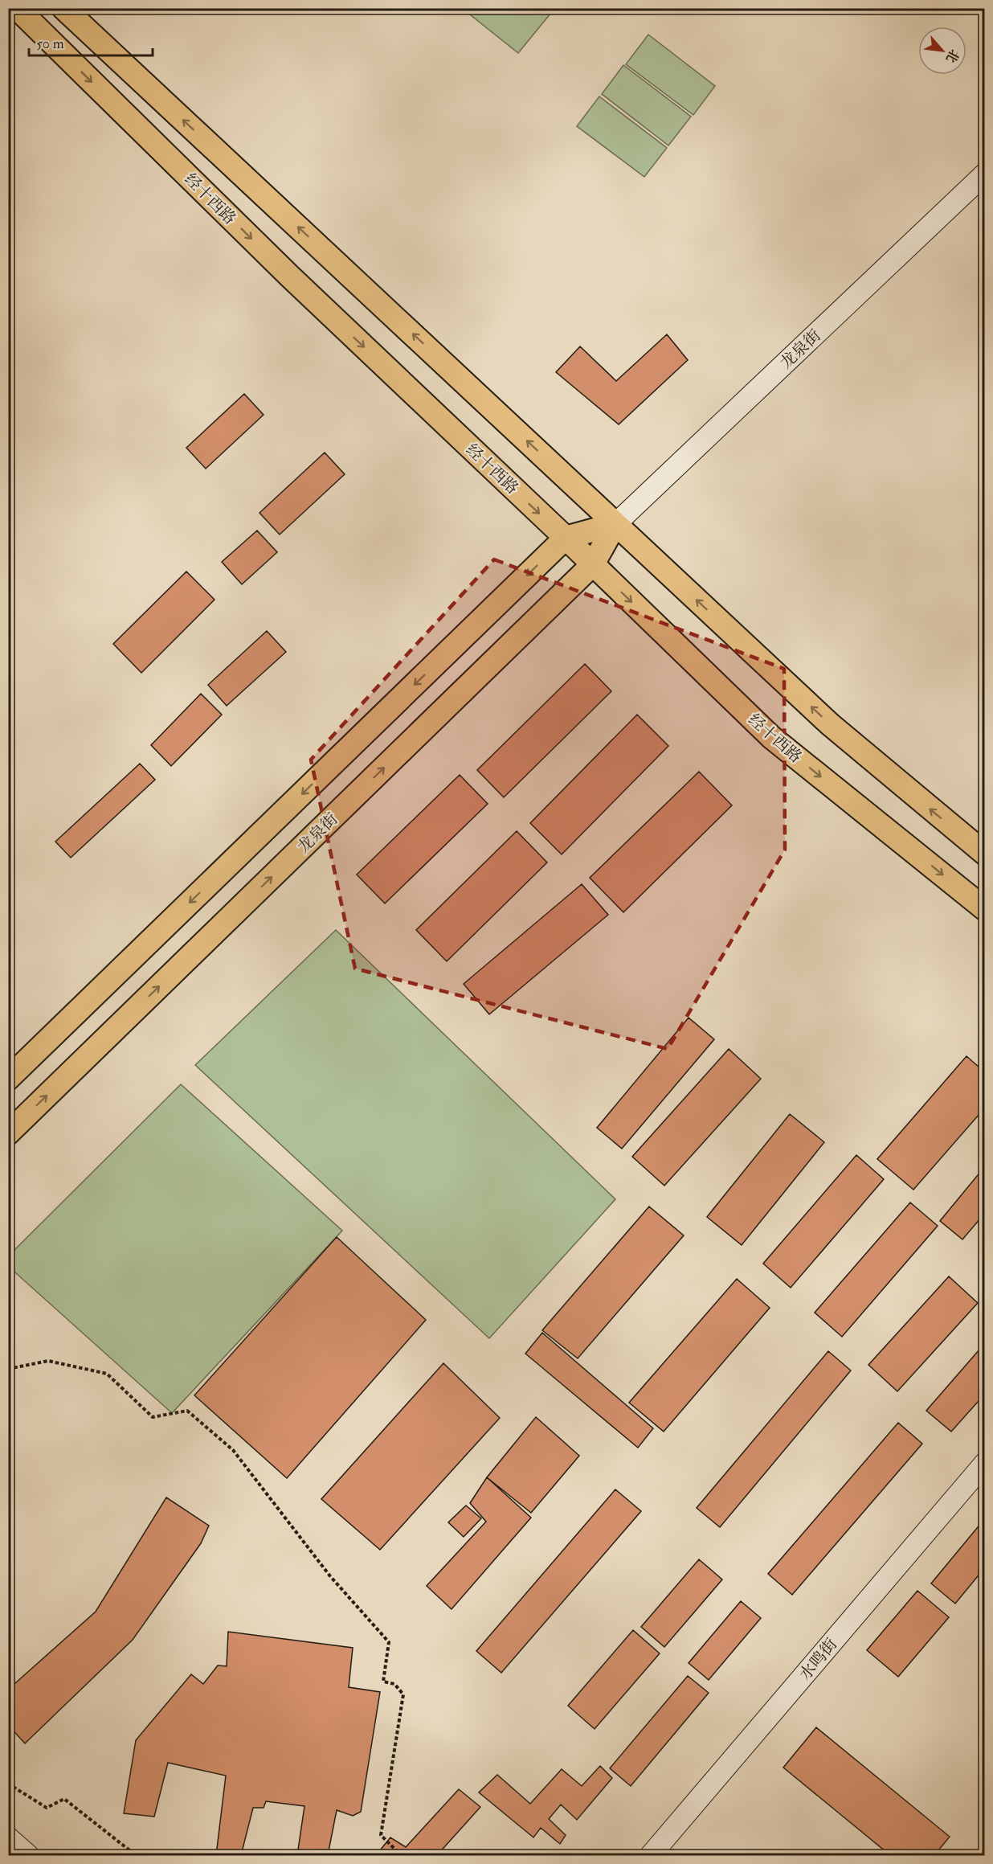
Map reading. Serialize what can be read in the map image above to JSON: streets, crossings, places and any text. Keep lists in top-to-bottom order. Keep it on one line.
{"streets":{"main road":["经十西路","龙泉街","水鸣街"]},"crossings":[["经十西路","龙泉街"]],"scale_bar":"50 m","north":"bottom right"}
